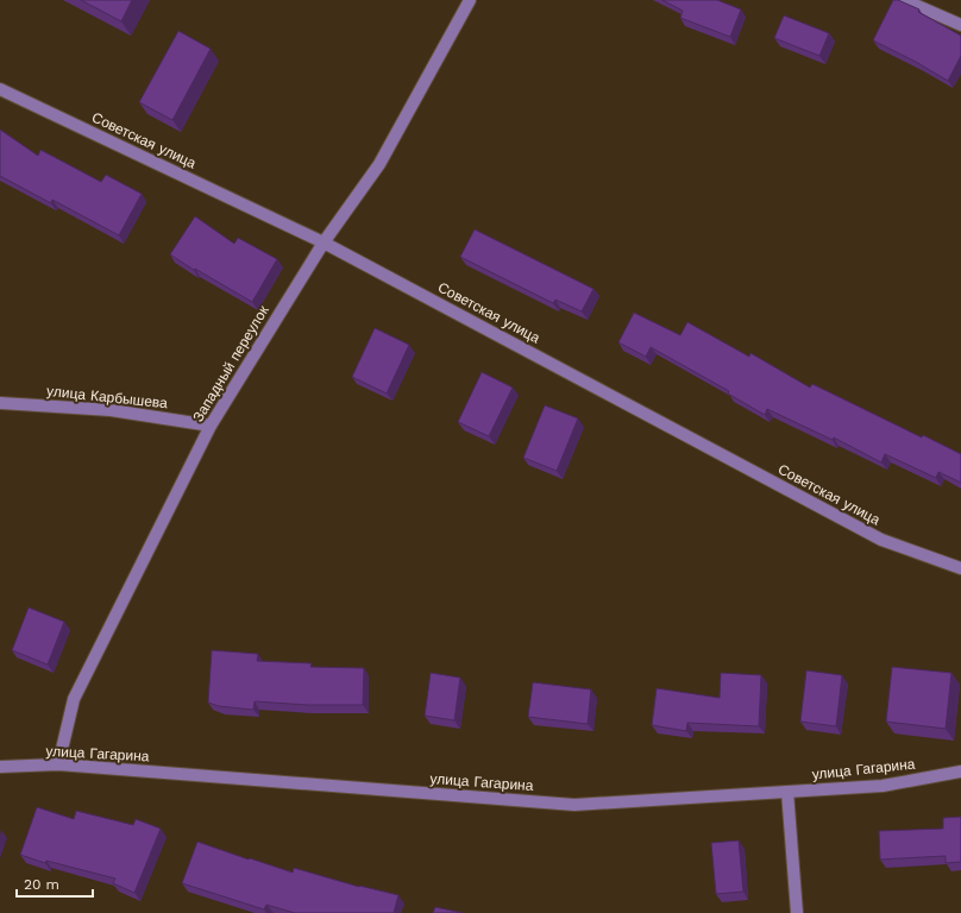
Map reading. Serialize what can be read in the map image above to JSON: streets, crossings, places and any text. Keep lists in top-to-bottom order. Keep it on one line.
{"streets":{"street":["Советская улица","Западный переулок","улица Карбышева","улица Гагарина"]},"crossings":[["Советская улица","Западный переулок"],["Западный переулок","улица Карбышева"],["Западный переулок","улица Гагарина"]],"scale_bar":"20 m"}
